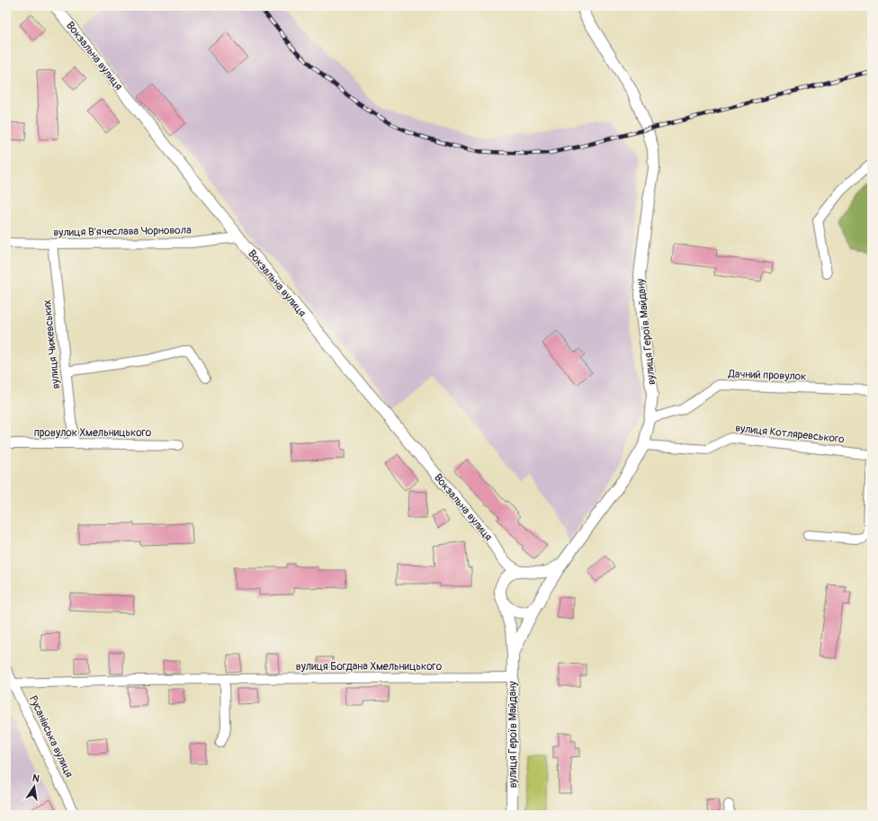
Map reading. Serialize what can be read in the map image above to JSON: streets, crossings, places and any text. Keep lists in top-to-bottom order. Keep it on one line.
{"streets":{"street":["Вокзальна вулиця","вулиця В'ячеслава Чорновола","вулиця Героїв Майдану","вулиця Чижевських","Дачний провулок","провулок Хмельницького","вулиця Котляревського","вулиця Богдана Хмельницького","Русанівська вулиця"]},"crossings":[["Вокзальна вулиця","вулиця В'ячеслава Чорновола"],["Вокзальна вулиця","вулиця Героїв Майдану"],["вулиця В'ячеслава Чорновола","вулиця Чижевських"],["вулиця Героїв Майдану","Дачний провулок"],["вулиця Героїв Майдану","вулиця Котляревського"],["вулиця Героїв Майдану","вулиця Богдана Хмельницького"],["вулиця Чижевських","провулок Хмельницького"],["вулиця Богдана Хмельницького","Русанівська вулиця"]],"north":"top"}
